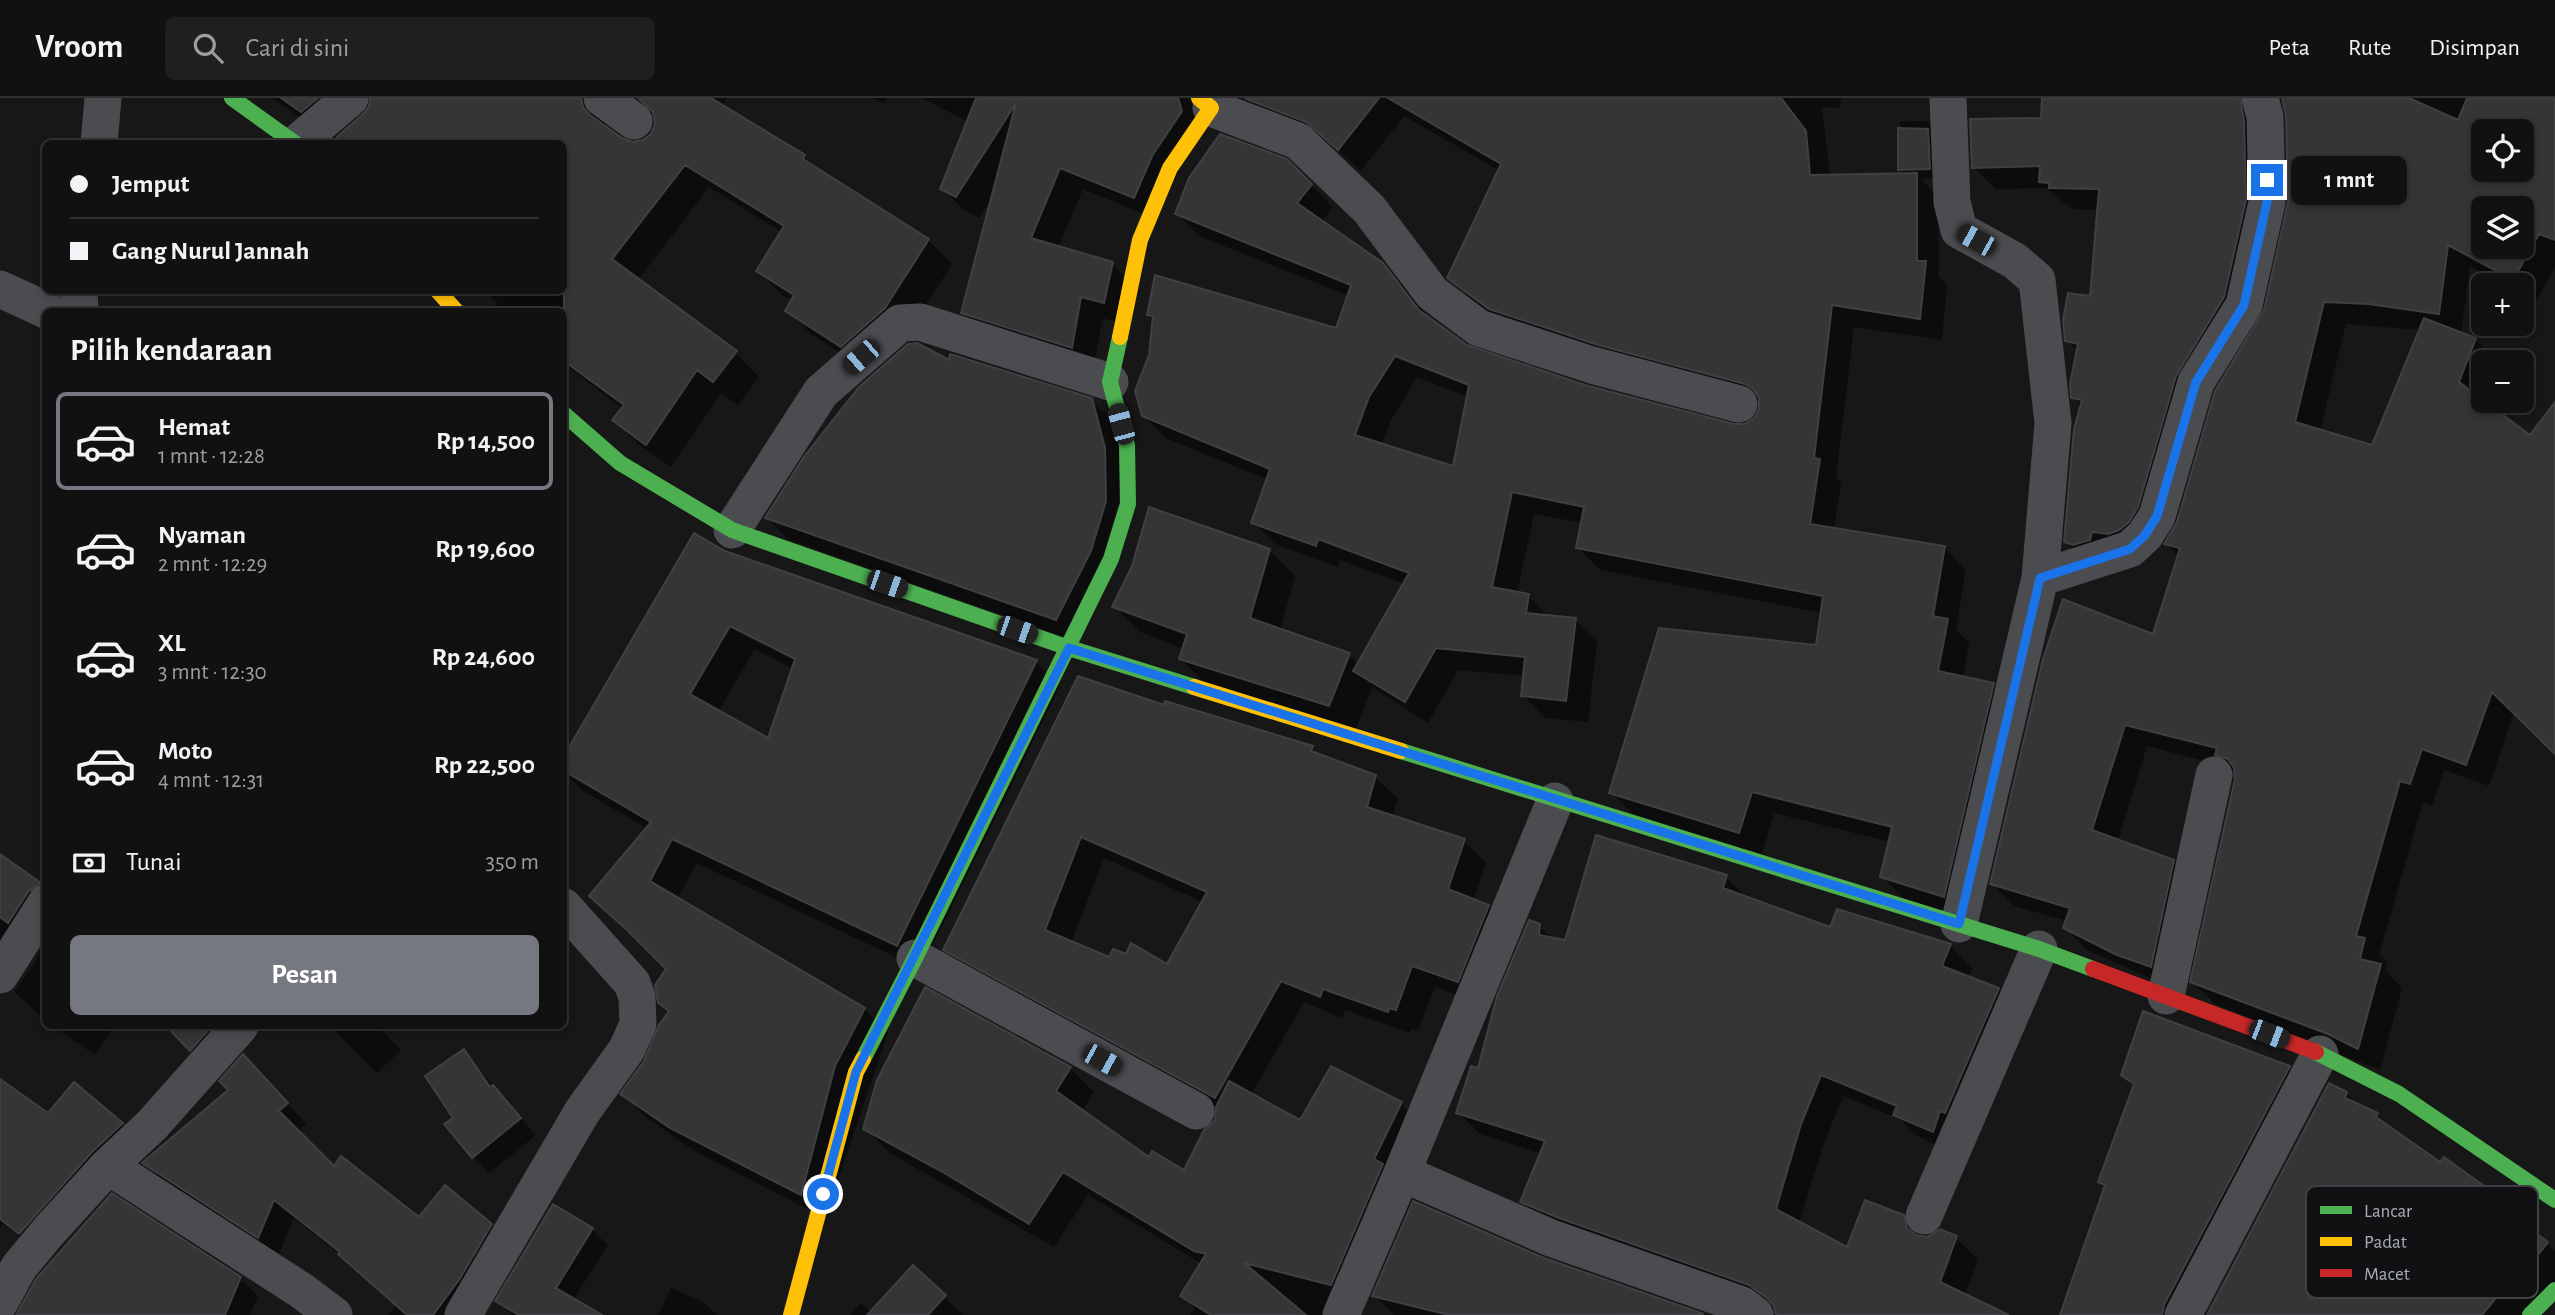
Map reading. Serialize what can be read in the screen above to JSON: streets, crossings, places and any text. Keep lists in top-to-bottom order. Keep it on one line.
{"legend":["Lancar","Padat","Macet"],"page":{"header":"Vroom","search":"Cari di sini","nav":["Peta","Rute","Disimpan"],"map_buttons":["+","−"],"banner":["Jemput","Gang Nurul Jannah"],"bubble":"1 mnt","heading":"Pilih kendaraan","list":[{"name":"Hemat","note":"1 mnt · 12:28","value":"Rp 14,500"},{"name":"Nyaman","note":"2 mnt · 12:29","value":"Rp 19,600"},{"name":"XL","note":"3 mnt · 12:30","value":"Rp 24,600"},{"name":"Moto","note":"4 mnt · 12:31","value":"Rp 22,500"}],"pay":["Tunai","350 m"],"buttons":"Pesan"}}
